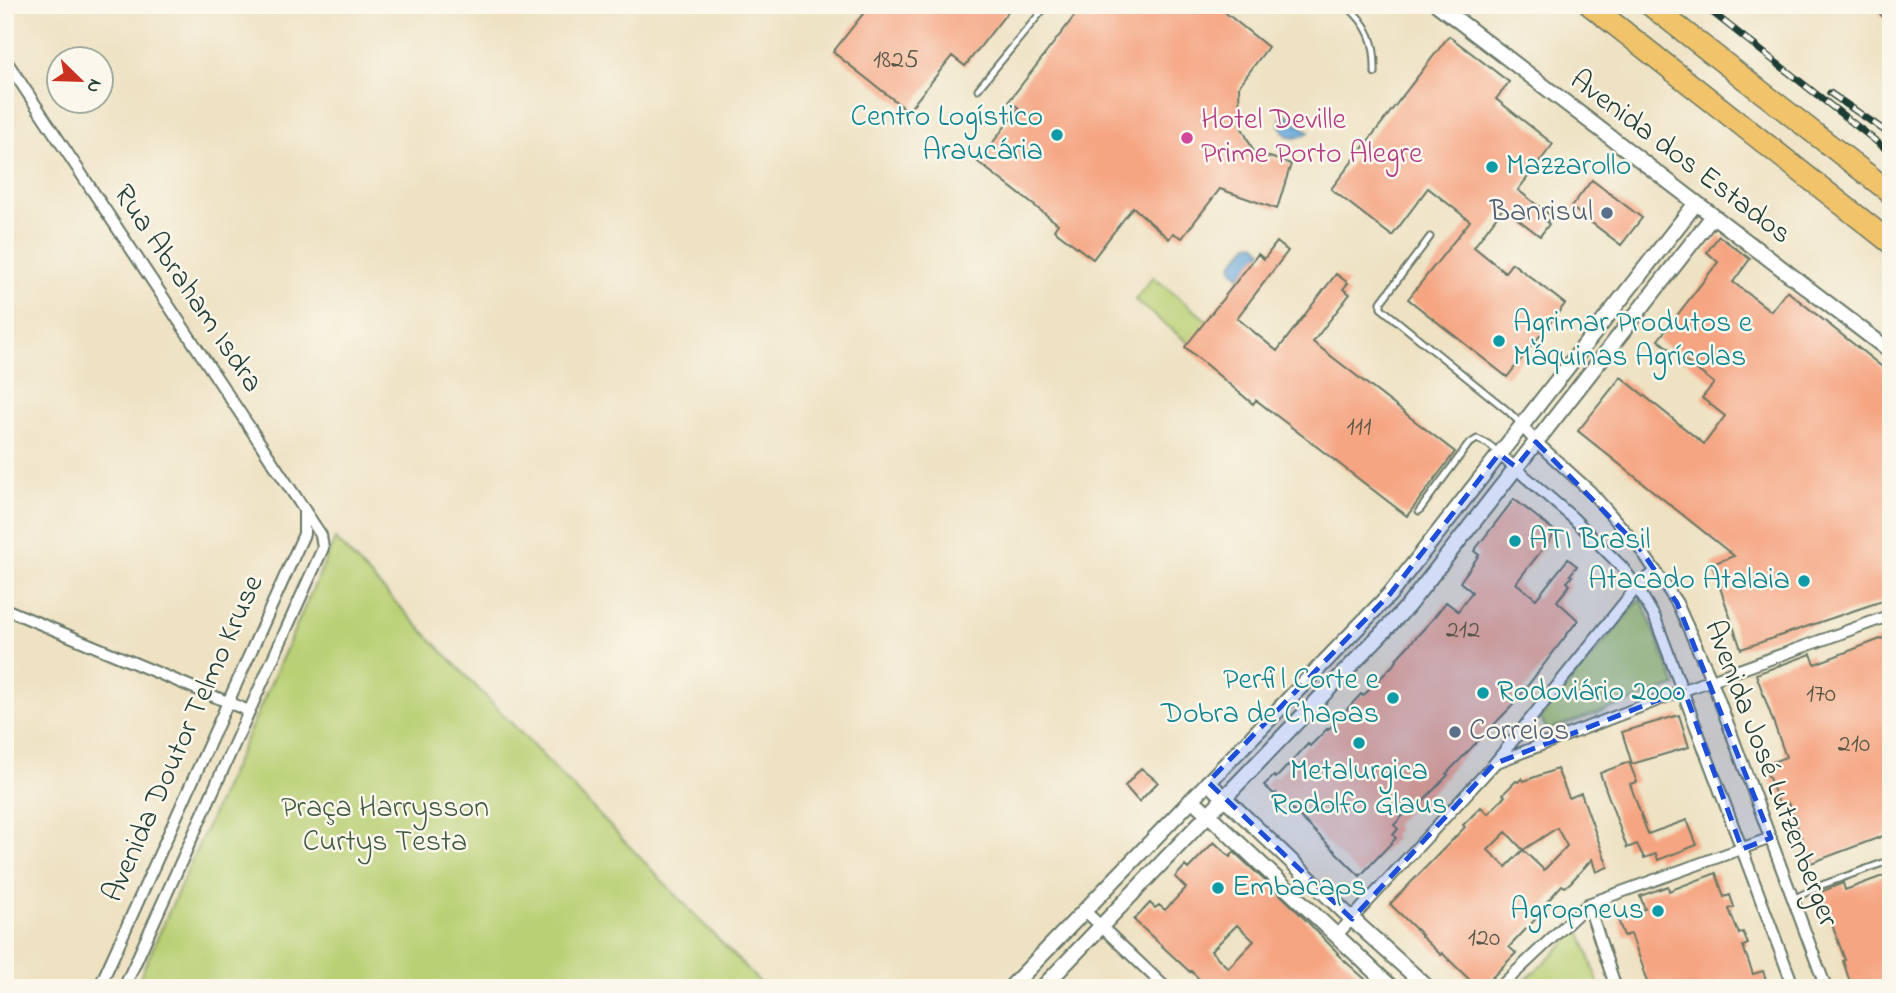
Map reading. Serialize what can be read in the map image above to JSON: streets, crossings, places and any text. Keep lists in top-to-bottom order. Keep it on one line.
{"streets":{"street":["Avenida dos Estados","Rua Abraham Isdra","Avenida Doutor Telmo Kruse","Avenida José Lutzenberger"]},"crossings":[["Rua Abraham Isdra","Avenida Doutor Telmo Kruse"]],"parks":["Praça Harrysson Curtys Testa"],"places":["Centro Logístico Araucária","Hotel Deville Prime Porto Alegre","Mazzarollo","Banrisul","Agrimar Produtos e Máquinas Agrícolas","ATI Brasil","Atacado Atalaia","Rodoviário 2000","Perfil Corte e Dobra de Chapas","Correios","Metalurgica Rodolfo Glaus","Embacaps","Agropneus"],"house_numbers":["1825","111","212","170","210","120"],"north":"bottom right"}
